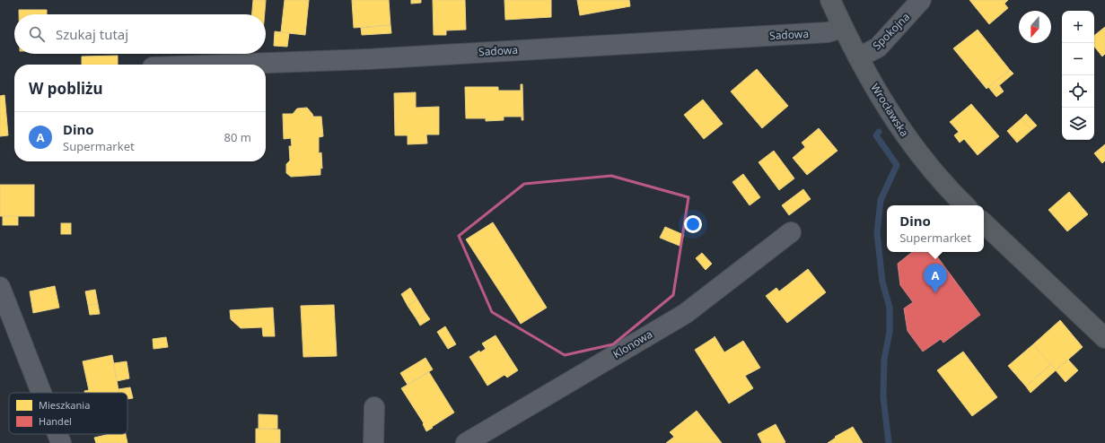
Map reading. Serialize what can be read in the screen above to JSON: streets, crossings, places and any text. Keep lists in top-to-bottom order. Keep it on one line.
{"streets":{"main road":["Wrocławska"],"street":["Spokojna","Sadowa","Klonowa"]},"crossings":[["Spokojna","Wrocławska"],["Sadowa","Wrocławska"]],"legend":["Mieszkania","Handel"],"north":"bottom","page":{"map_buttons":["+","−"],"search":"Szukaj tutaj","heading":"W pobliżu","list":[{"mark":"A","name":"Dino","note":"Supermarket","value":"80 m"}],"popup":["Dino","Supermarket"],"pins":"A"}}
